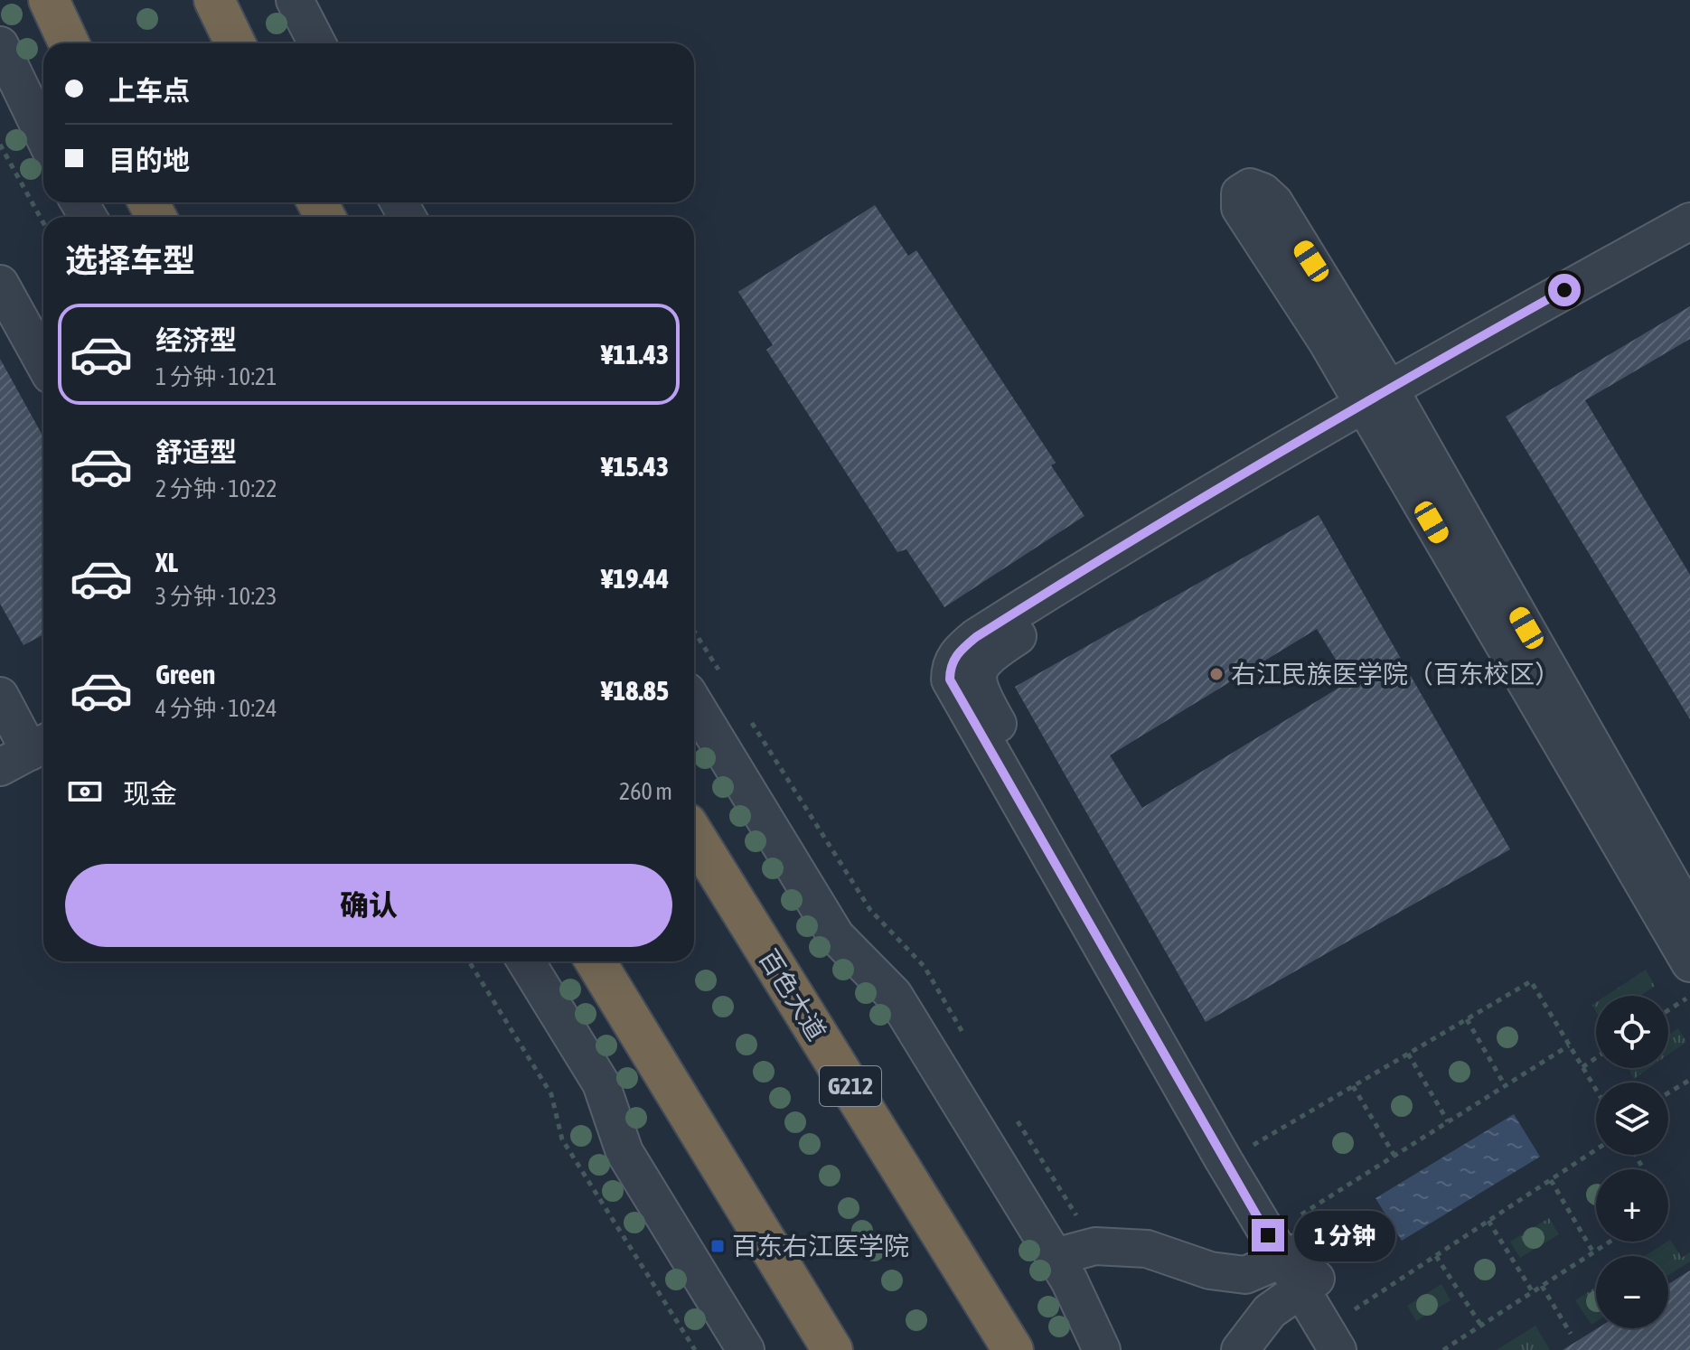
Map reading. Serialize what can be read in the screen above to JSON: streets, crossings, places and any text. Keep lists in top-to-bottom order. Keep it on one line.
{"streets":{"highway":["百色大道","G212"]},"places":{"other":["右江民族医学院（百东校区）"],"transit":["百东右江医学院"]},"page":{"banner":["上车点","目的地"],"heading":"选择车型","list":[{"name":"经济型","note":"1 分钟 · 10:21","value":"¥11.43"},{"name":"舒适型","note":"2 分钟 · 10:22","value":"¥15.43"},{"name":"XL","note":"3 分钟 · 10:23","value":"¥19.44"},{"name":"Green","note":"4 分钟 · 10:24","value":"¥18.85"}],"pay":["现金","260 m"],"buttons":"确认","map_buttons":["+","−"],"bubble":"1 分钟"}}
